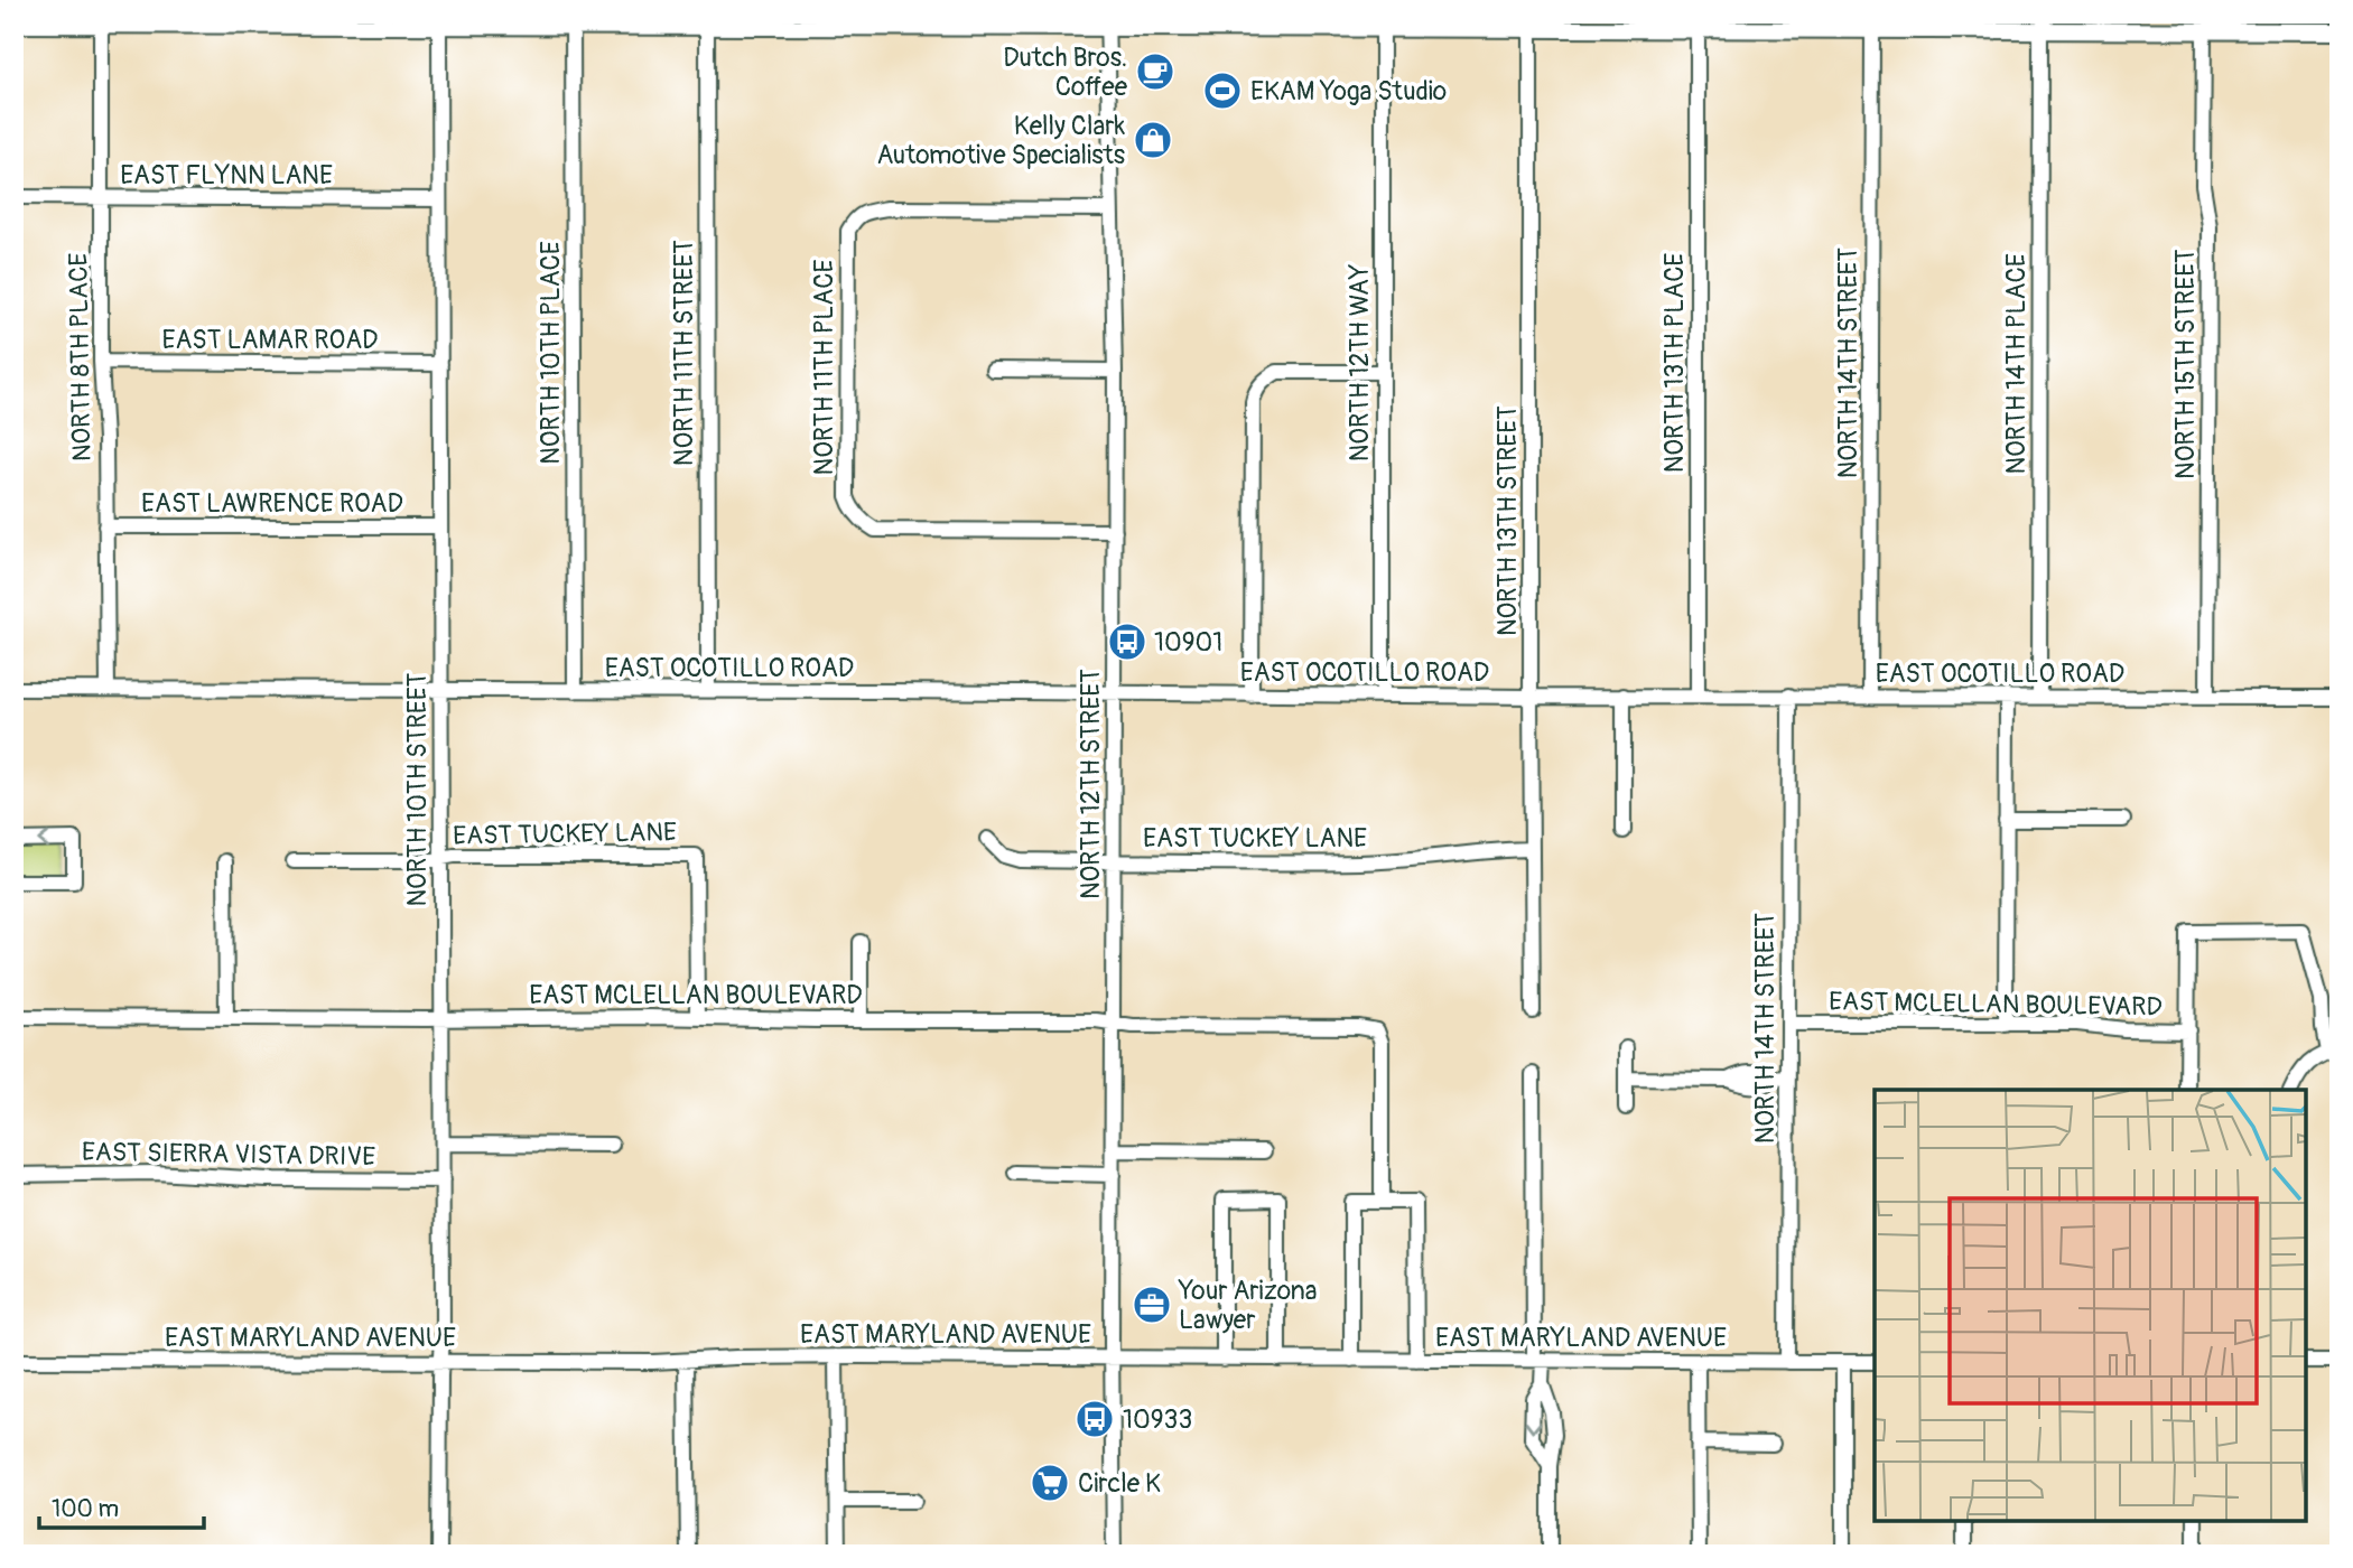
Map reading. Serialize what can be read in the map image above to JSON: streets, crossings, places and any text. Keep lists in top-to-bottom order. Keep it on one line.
{"streets":{"street":["EAST FLYNN LANE","EAST LAMAR ROAD","NORTH 10TH PLACE","NORTH 11TH STREET","NORTH 8TH PLACE","NORTH 12TH WAY","NORTH 13TH PLACE","NORTH 14TH STREET","NORTH 14TH PLACE","NORTH 15TH STREET","NORTH 11TH PLACE","EAST LAWRENCE ROAD","NORTH 13TH STREET","EAST OCOTILLO ROAD","NORTH 12TH STREET","NORTH 10TH STREET","EAST TUCKEY LANE","EAST MCLELLAN BOULEVARD","EAST SIERRA VISTA DRIVE","EAST MARYLAND AVENUE"]},"crossings":[["EAST FLYNN LANE","NORTH 8TH PLACE"],["EAST FLYNN LANE","NORTH 10TH STREET"],["EAST LAMAR ROAD","NORTH 8TH PLACE"],["EAST LAMAR ROAD","NORTH 10TH STREET"],["NORTH 10TH PLACE","EAST OCOTILLO ROAD"],["NORTH 11TH STREET","EAST OCOTILLO ROAD"],["NORTH 8TH PLACE","EAST LAWRENCE ROAD"],["NORTH 8TH PLACE","EAST OCOTILLO ROAD"],["NORTH 12TH WAY","EAST OCOTILLO ROAD"],["NORTH 13TH PLACE","EAST OCOTILLO ROAD"],["NORTH 14TH STREET","EAST OCOTILLO ROAD"],["NORTH 14TH STREET","EAST MCLELLAN BOULEVARD"],["NORTH 14TH STREET","EAST MARYLAND AVENUE"],["NORTH 14TH PLACE","EAST OCOTILLO ROAD"],["NORTH 15TH STREET","EAST OCOTILLO ROAD"],["NORTH 11TH PLACE","NORTH 12TH STREET"],["EAST LAWRENCE ROAD","NORTH 10TH STREET"],["NORTH 13TH STREET","EAST OCOTILLO ROAD"],["NORTH 13TH STREET","EAST TUCKEY LANE"],["EAST OCOTILLO ROAD","NORTH 12TH STREET"],["EAST OCOTILLO ROAD","NORTH 10TH STREET"],["NORTH 12TH STREET","EAST TUCKEY LANE"],["NORTH 12TH STREET","EAST MCLELLAN BOULEVARD"],["NORTH 12TH STREET","EAST MARYLAND AVENUE"],["NORTH 10TH STREET","EAST TUCKEY LANE"],["NORTH 10TH STREET","EAST MCLELLAN BOULEVARD"],["NORTH 10TH STREET","EAST SIERRA VISTA DRIVE"],["NORTH 10TH STREET","EAST MARYLAND AVENUE"],["EAST TUCKEY LANE","EAST MCLELLAN BOULEVARD"]],"places":{"cafe":["Dutch Bros. Coffee"],"sports":["EKAM Yoga Studio"],"shop":["Kelly Clark Automotive Specialists"],"bus stop":["10901","10933"],"office":["Your Arizona Lawyer"],"supermarket":["Circle K"]},"scale_bar":"100 m"}
